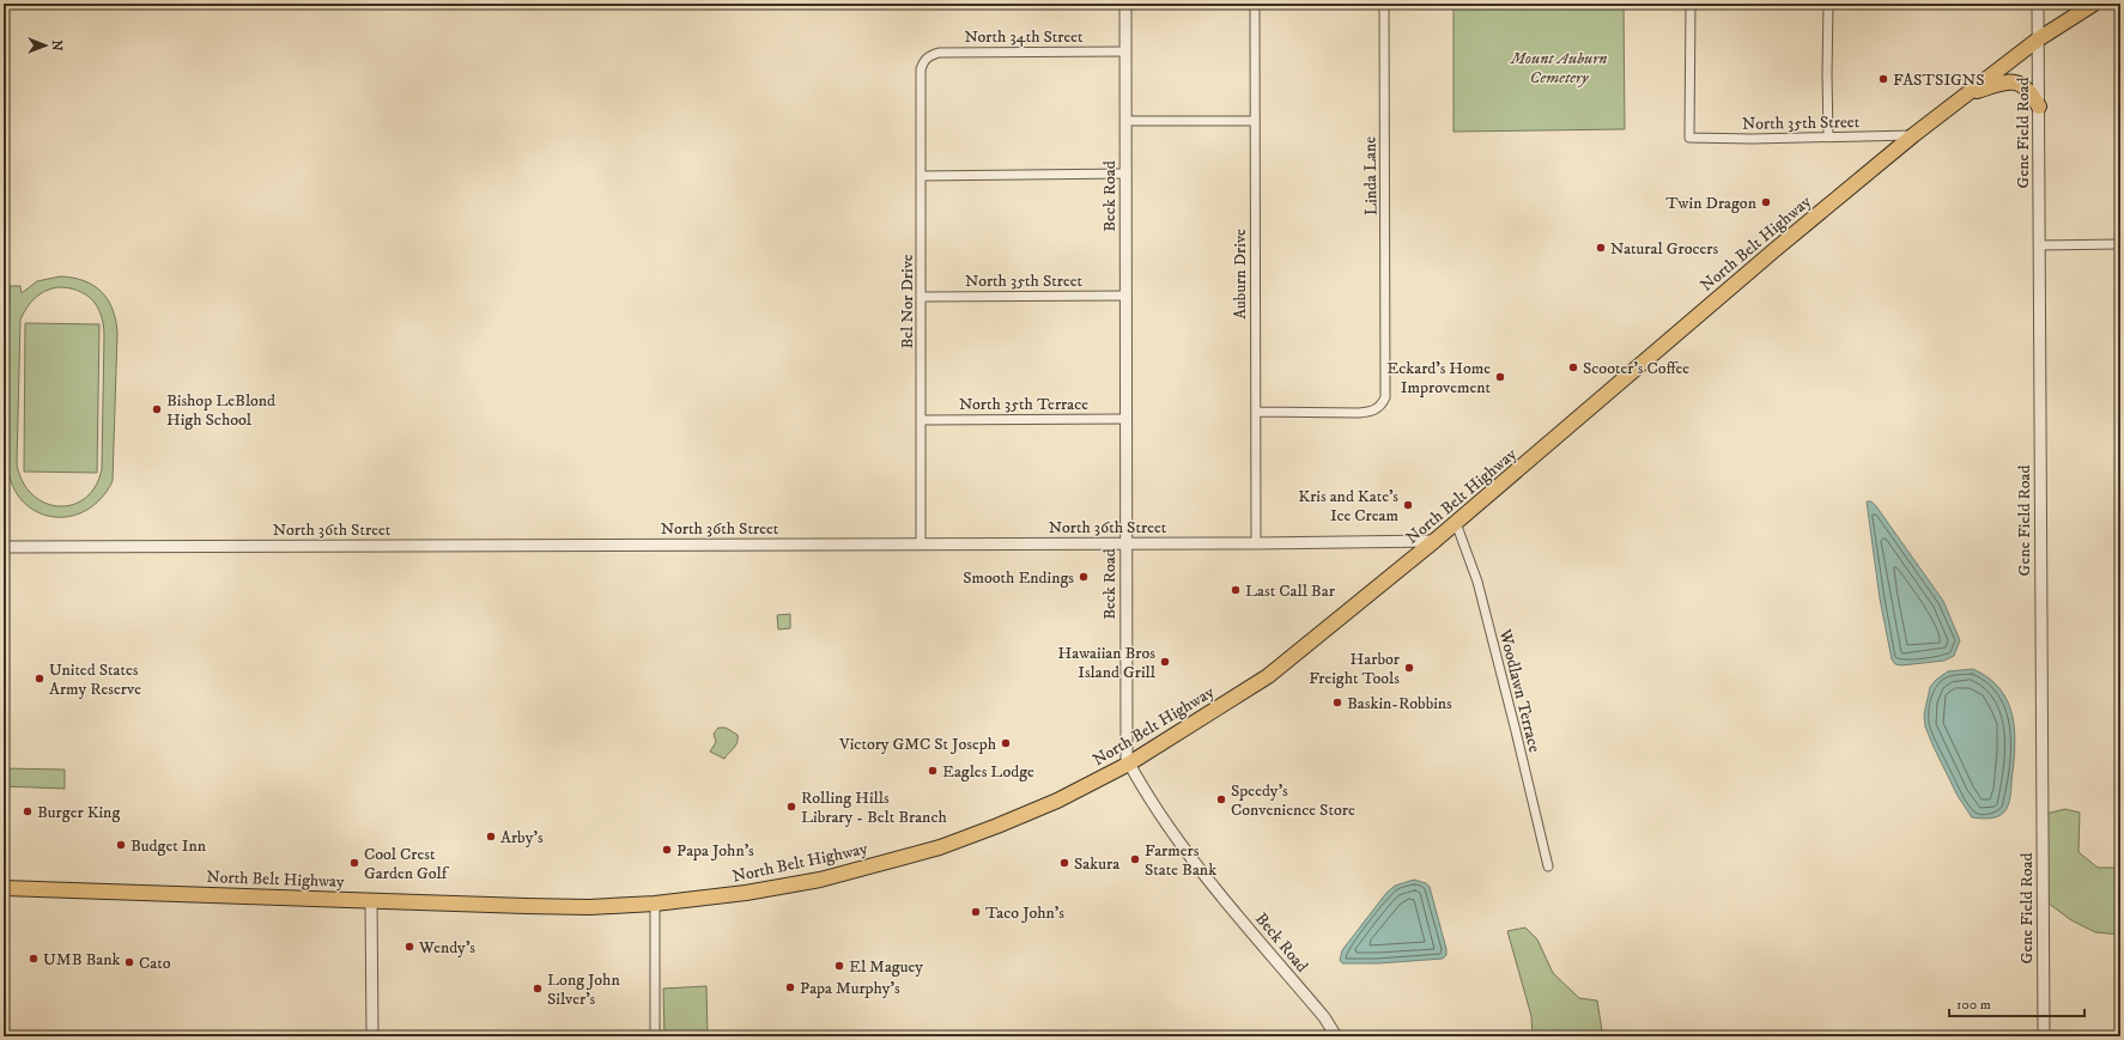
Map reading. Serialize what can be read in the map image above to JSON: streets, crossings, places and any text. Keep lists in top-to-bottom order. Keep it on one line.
{"streets":{"main road":["North Belt Highway"],"street":["North 34th Street","North 35th Street","Gene Field Road","Linda Lane","Beck Road","Auburn Drive","Bel Nor Drive","North 35th Terrace","North 36th Street","Woodlawn Terrace"]},"crossings":[["North 34th Street","Beck Road"],["North 34th Street","Bel Nor Drive"],["North 35th Street","Beck Road"],["North 35th Street","North Belt Highway"],["North 35th Street","Bel Nor Drive"],["Gene Field Road","North Belt Highway"],["Linda Lane","Auburn Drive"],["Beck Road","North Belt Highway"],["Beck Road","North 35th Terrace"],["Beck Road","North 36th Street"],["North Belt Highway","North 36th Street"],["North Belt Highway","Woodlawn Terrace"],["Auburn Drive","North 36th Street"],["Bel Nor Drive","North 35th Terrace"],["Bel Nor Drive","North 36th Street"]],"parks":["Mount Auburn Cemetery"],"places":["FASTSIGNS","Twin Dragon","Natural Grocers","Scooter's Coffee","Eckard's Home Improvement","Bishop LeBlond High School","Kris and Kate's Ice Cream","Smooth Endings","Last Call Bar","Hawaiian Bros Island Grill","Harbor Freight Tools","United States Army Reserve","Baskin-Robbins","Victory GMC St Joseph","Eagles Lodge","Speedy's Convenience Store","Rolling Hills Library - Belt Branch","Burger King","Arby's","Budget Inn","Papa John's","Farmers State Bank","Cool Crest Garden Golf","Sakura","Taco John's","Wendy's","UMB Bank","Cato","El Maguey","Papa Murphy's","Long John Silver's"],"scale_bar":"100 m","north":"right"}
